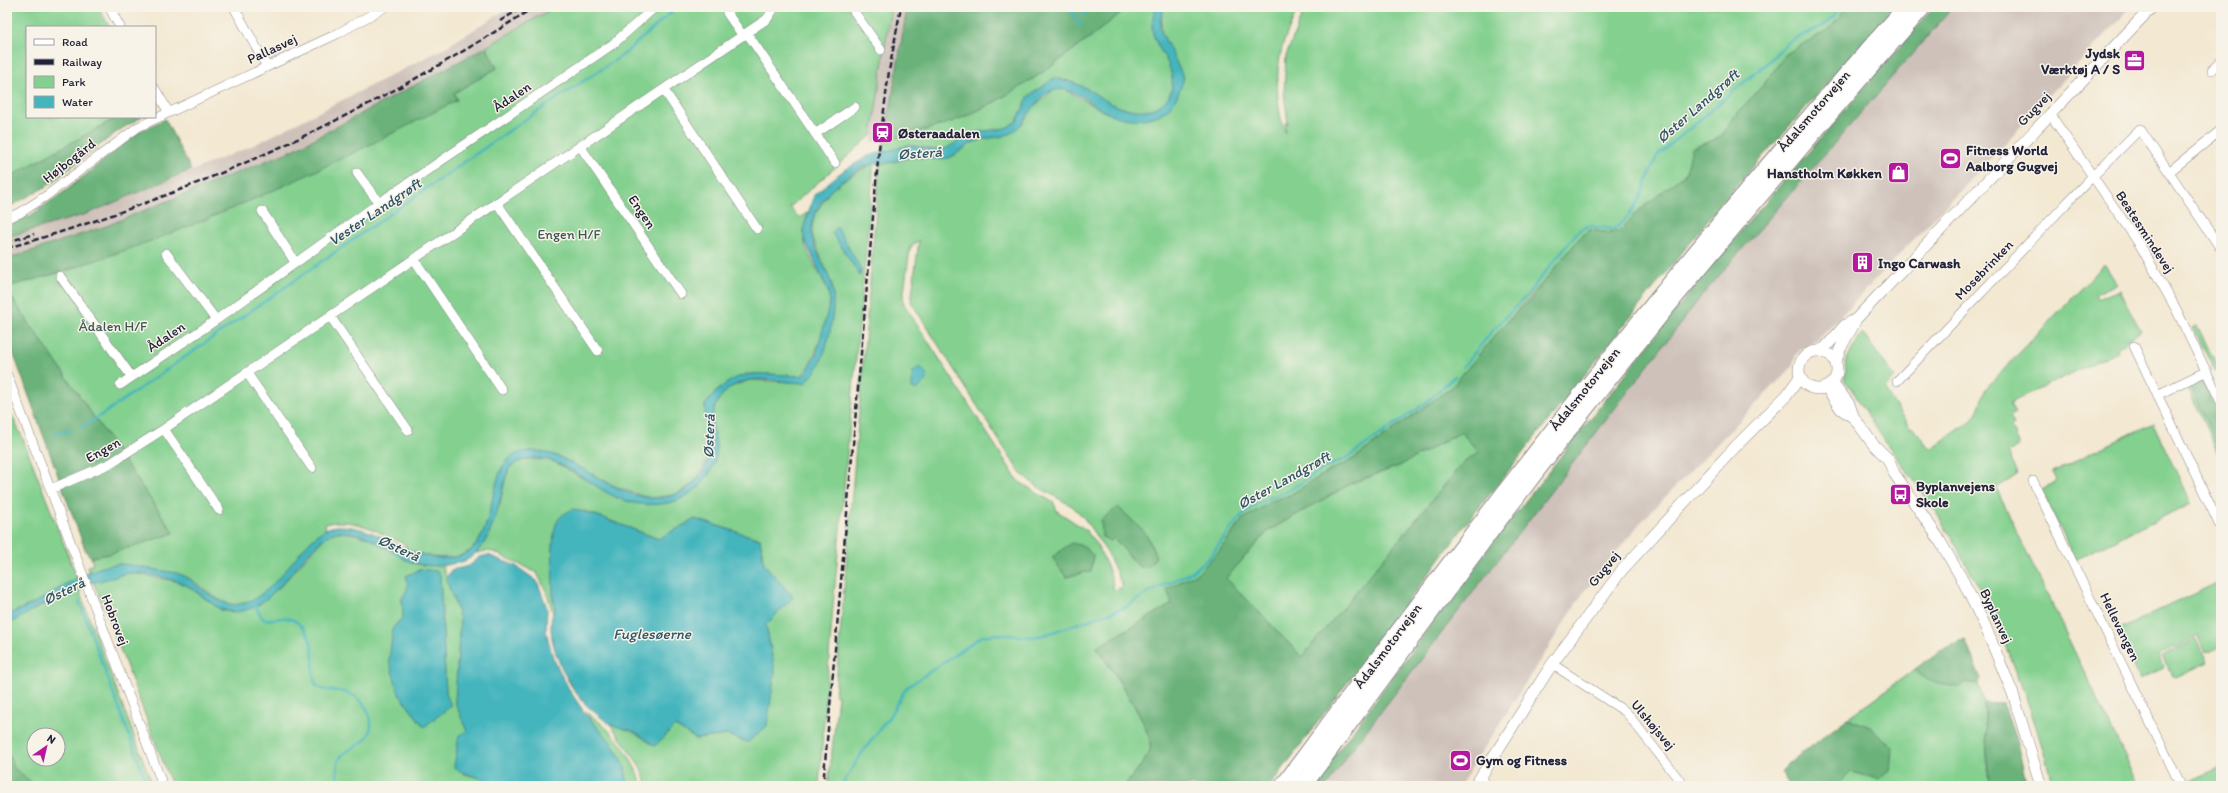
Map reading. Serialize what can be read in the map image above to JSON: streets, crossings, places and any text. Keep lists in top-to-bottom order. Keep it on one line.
{"streets":{"highway":["Ådalsmotorvejen"],"street":["Pallasvej","Ådalen","Gugvej","Højbogård","Engen","Beatesmindevej","Mosebrinken","Byplanvej","Hobrovej","Hellevangen","Ulshøjsvej"]},"crossings":[["Pallasvej","Højbogård"],["Gugvej","Beatesmindevej"],["Gugvej","Byplanvej"],["Gugvej","Ulshøjsvej"],["Engen","Hobrovej"],["Beatesmindevej","Mosebrinken"]],"water":["Øster Landgrøft","Østerå","Vester Landgrøft","Fuglesøerne"],"parks":["Engen H/F","Ådalen H/F"],"places":{"office":["Jydsk Værktøj A / S"],"station":["Østeraadalen"],"sports":["Fitness World Aalborg Gugvej","Gym og Fitness"],"shop":["Hanstholm Køkken"],"building":["Ingo Carwash"],"bus stop":["Byplanvejens Skole"]},"legend":["Road","Railway","Park","Water"],"north":"top right"}
